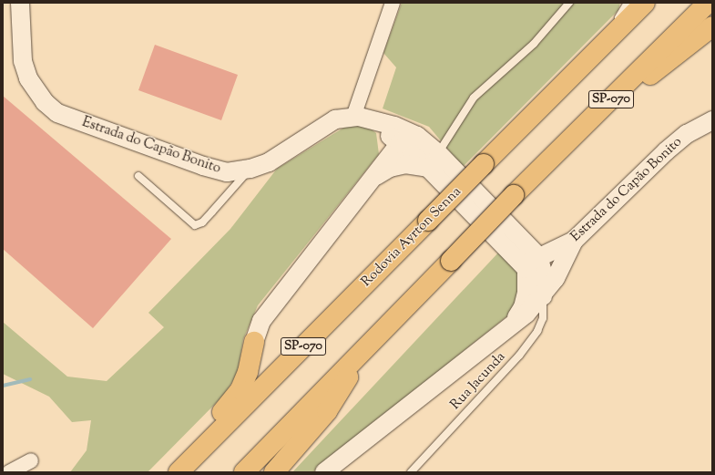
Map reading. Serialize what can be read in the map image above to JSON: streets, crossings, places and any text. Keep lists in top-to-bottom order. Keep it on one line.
{"streets":{"highway":["SP-070","Rodovia Ayrton Senna"],"street":["Estrada do Capão Bonito"],"lane":["Rua Jacunda"]}}
